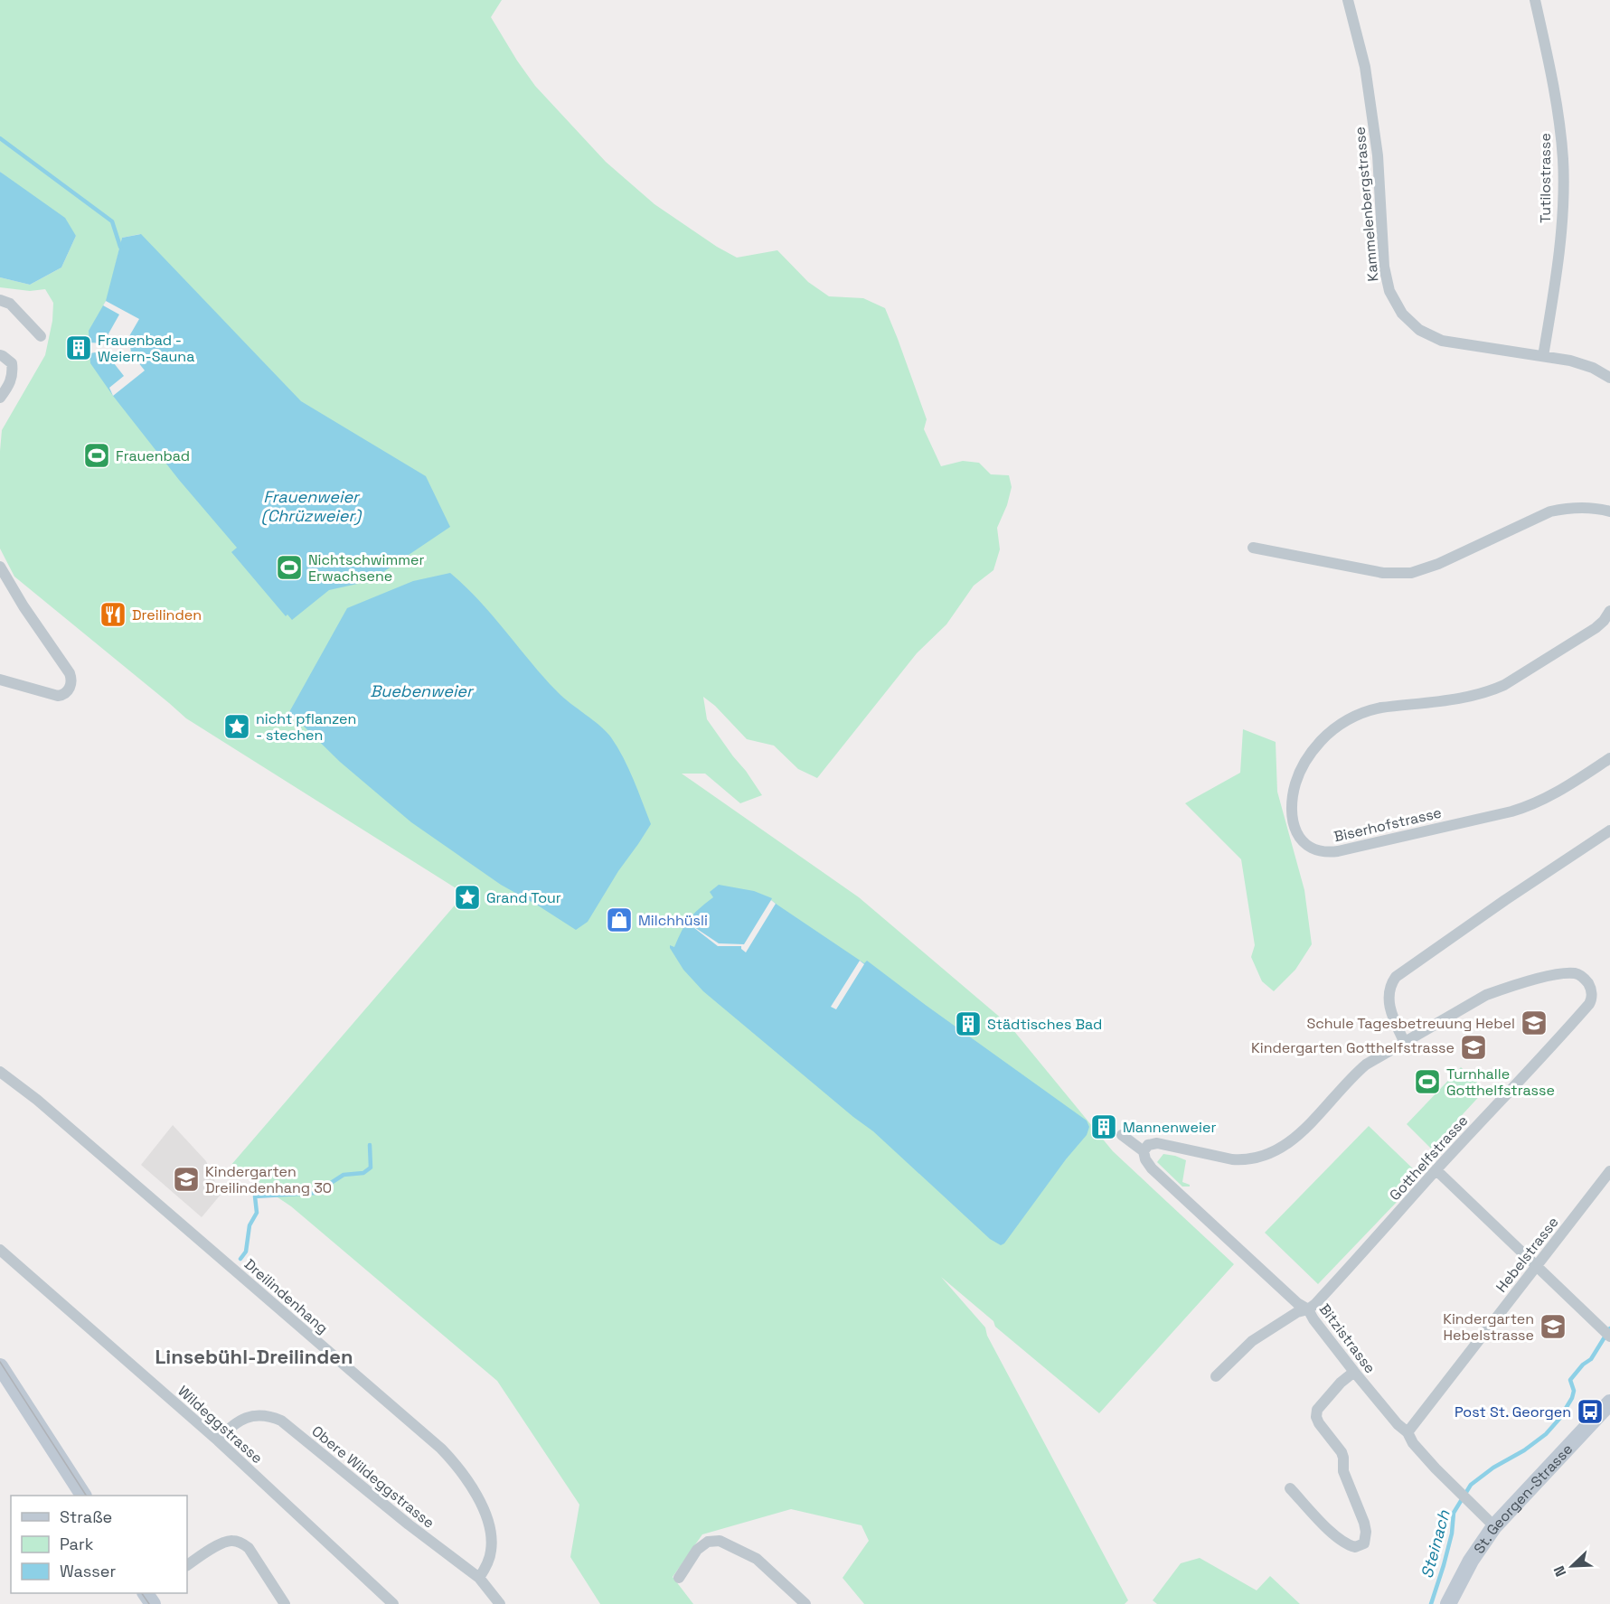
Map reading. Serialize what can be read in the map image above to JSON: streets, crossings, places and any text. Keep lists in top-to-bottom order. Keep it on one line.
{"streets":{"street":["Tutilostrasse","Kammelenbergstrasse","Biserhofstrasse","Gotthelfstrasse","Hebelstrasse","Dreilindenhang","Bitzistrasse","Wildeggstrasse","Obere Wildeggstrasse","St. Georgen-Strasse"]},"crossings":[["Tutilostrasse","Kammelenbergstrasse"],["Gotthelfstrasse","Bitzistrasse"],["Hebelstrasse","Bitzistrasse"],["Dreilindenhang","Obere Wildeggstrasse"],["Bitzistrasse","St. Georgen-Strasse"],["Wildeggstrasse","Obere Wildeggstrasse"]],"districts":["Linsebühl-Dreilinden"],"water":["Frauenweier (Chrüzweier)","Buebenweier","Steinach"],"places":{"building":["Frauenbad - Weiern-Sauna","Städtisches Bad","Mannenweier"],"sports":["Frauenbad","Nichtschwimmer Erwachsene","Turnhalle Gotthelfstrasse"],"restaurant":["Dreilinden"],"place":["nicht pflanzen - stechen","Grand Tour"],"shop":["Milchhüsli"],"school or university":["Schule Tagesbetreuung Hebel","Kindergarten Gotthelfstrasse","Kindergarten Dreilindenhang 30","Kindergarten Hebelstrasse"],"bus stop":["Post St. Georgen"]},"legend":["Straße","Park","Wasser"],"north":"bottom left"}
